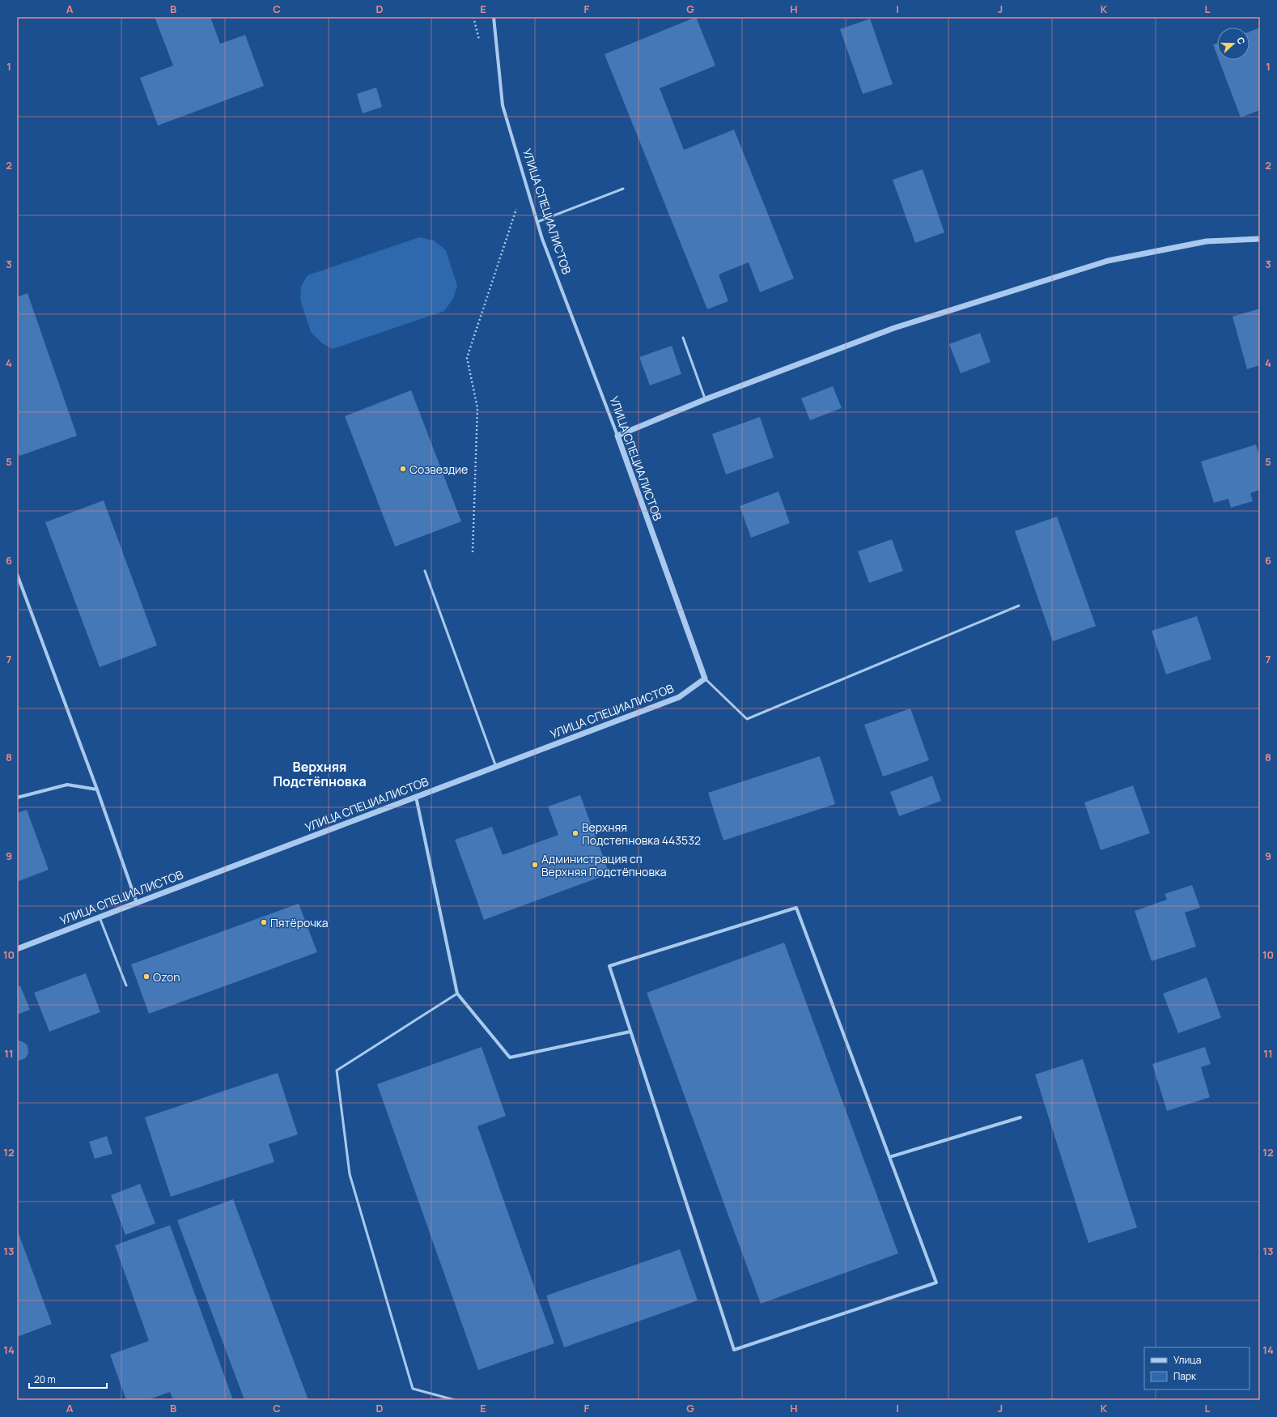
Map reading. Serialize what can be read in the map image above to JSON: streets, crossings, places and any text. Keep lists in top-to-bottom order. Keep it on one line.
{"streets":{"street":["УЛИЦА СПЕЦИАЛИСТОВ"]},"districts":["Верхняя Подстёпновка"],"places":["Созвездие","Верхняя Подстепновка 443532","Администрация сп Верхняя Подстёпновка","Пятёрочка","Ozon"],"legend":["Улица","Парк"],"scale_bar":"20 m","north":"right","grid":{"columns":["A","B","C","D","E","F","G","H","I","J","K","L"],"rows":["1","2","3","4","5","6","7","8","9","10","11","12","13","14"]}}
